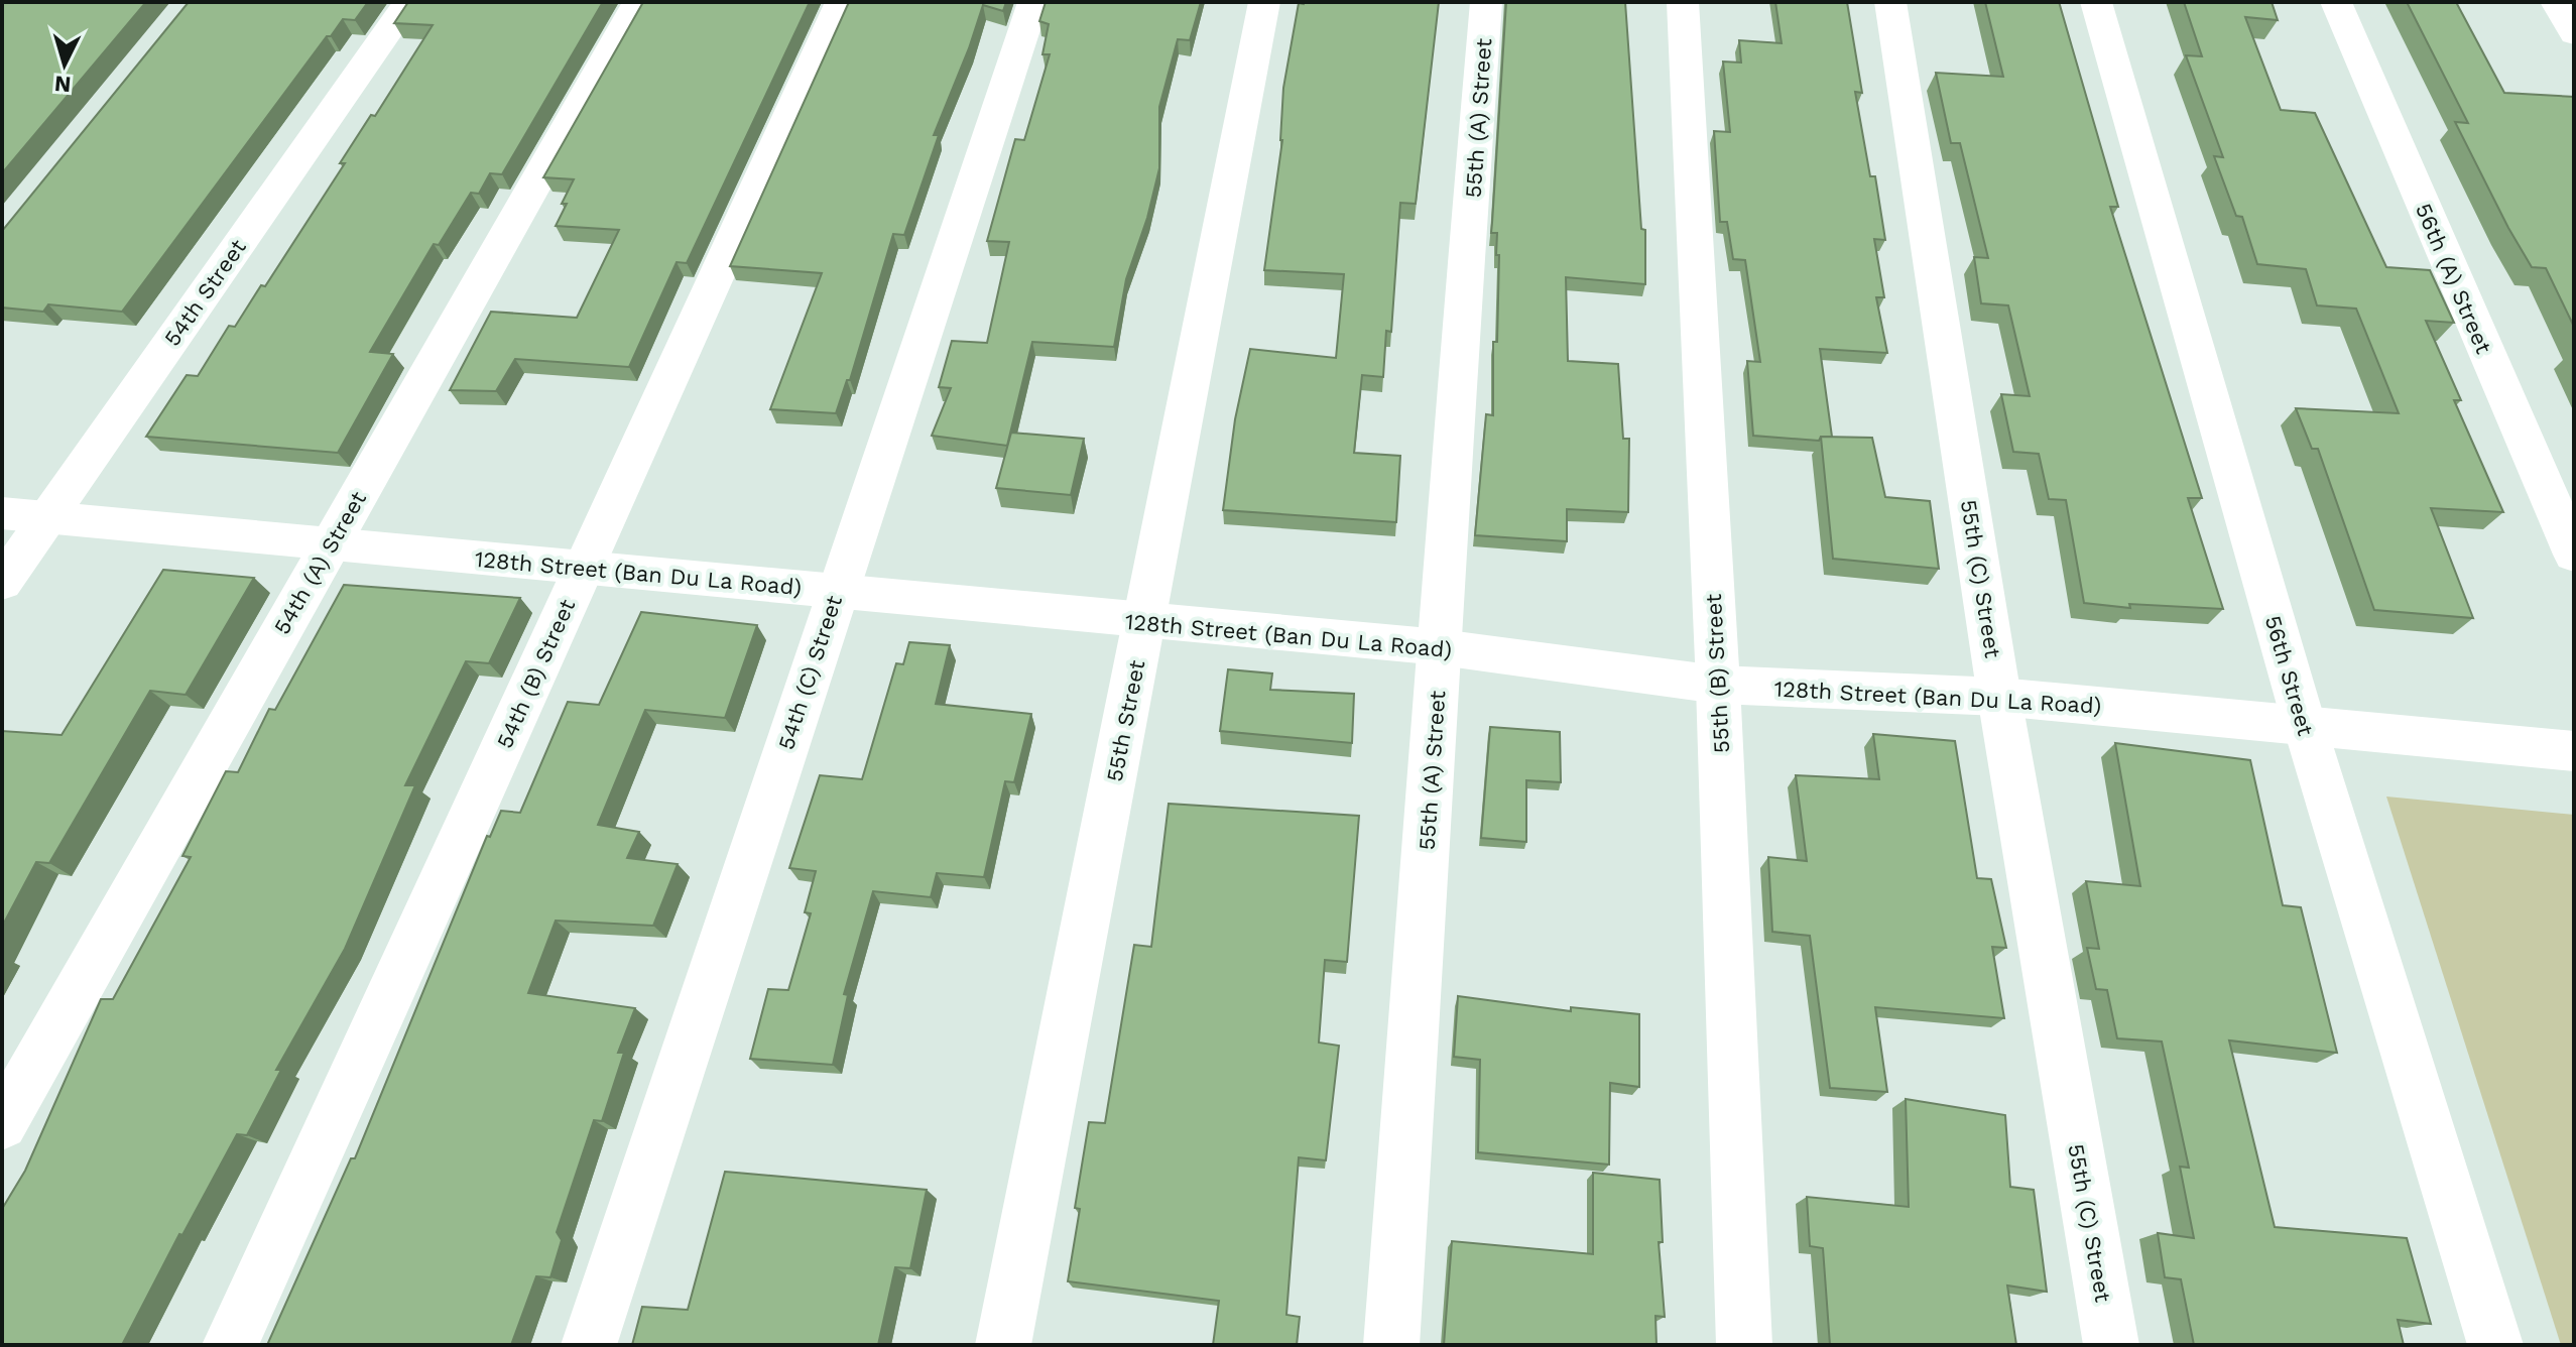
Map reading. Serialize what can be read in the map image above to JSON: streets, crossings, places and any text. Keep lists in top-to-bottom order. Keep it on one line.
{"streets":{"street":["55th (A) Street","56th (A) Street","54th Street","54th (A) Street","128th Street (Ban Du La Road)","55th (C) Street","54th (C) Street","54th (B) Street","55th (B) Street","56th Street","55th Street"]},"crossings":[["55th (A) Street","128th Street (Ban Du La Road)"],["54th Street","128th Street (Ban Du La Road)"],["54th (A) Street","128th Street (Ban Du La Road)"],["128th Street (Ban Du La Road)","55th (C) Street"],["128th Street (Ban Du La Road)","54th (C) Street"],["128th Street (Ban Du La Road)","54th (B) Street"],["128th Street (Ban Du La Road)","55th (B) Street"],["128th Street (Ban Du La Road)","56th Street"],["128th Street (Ban Du La Road)","55th Street"]],"north":"bottom"}
